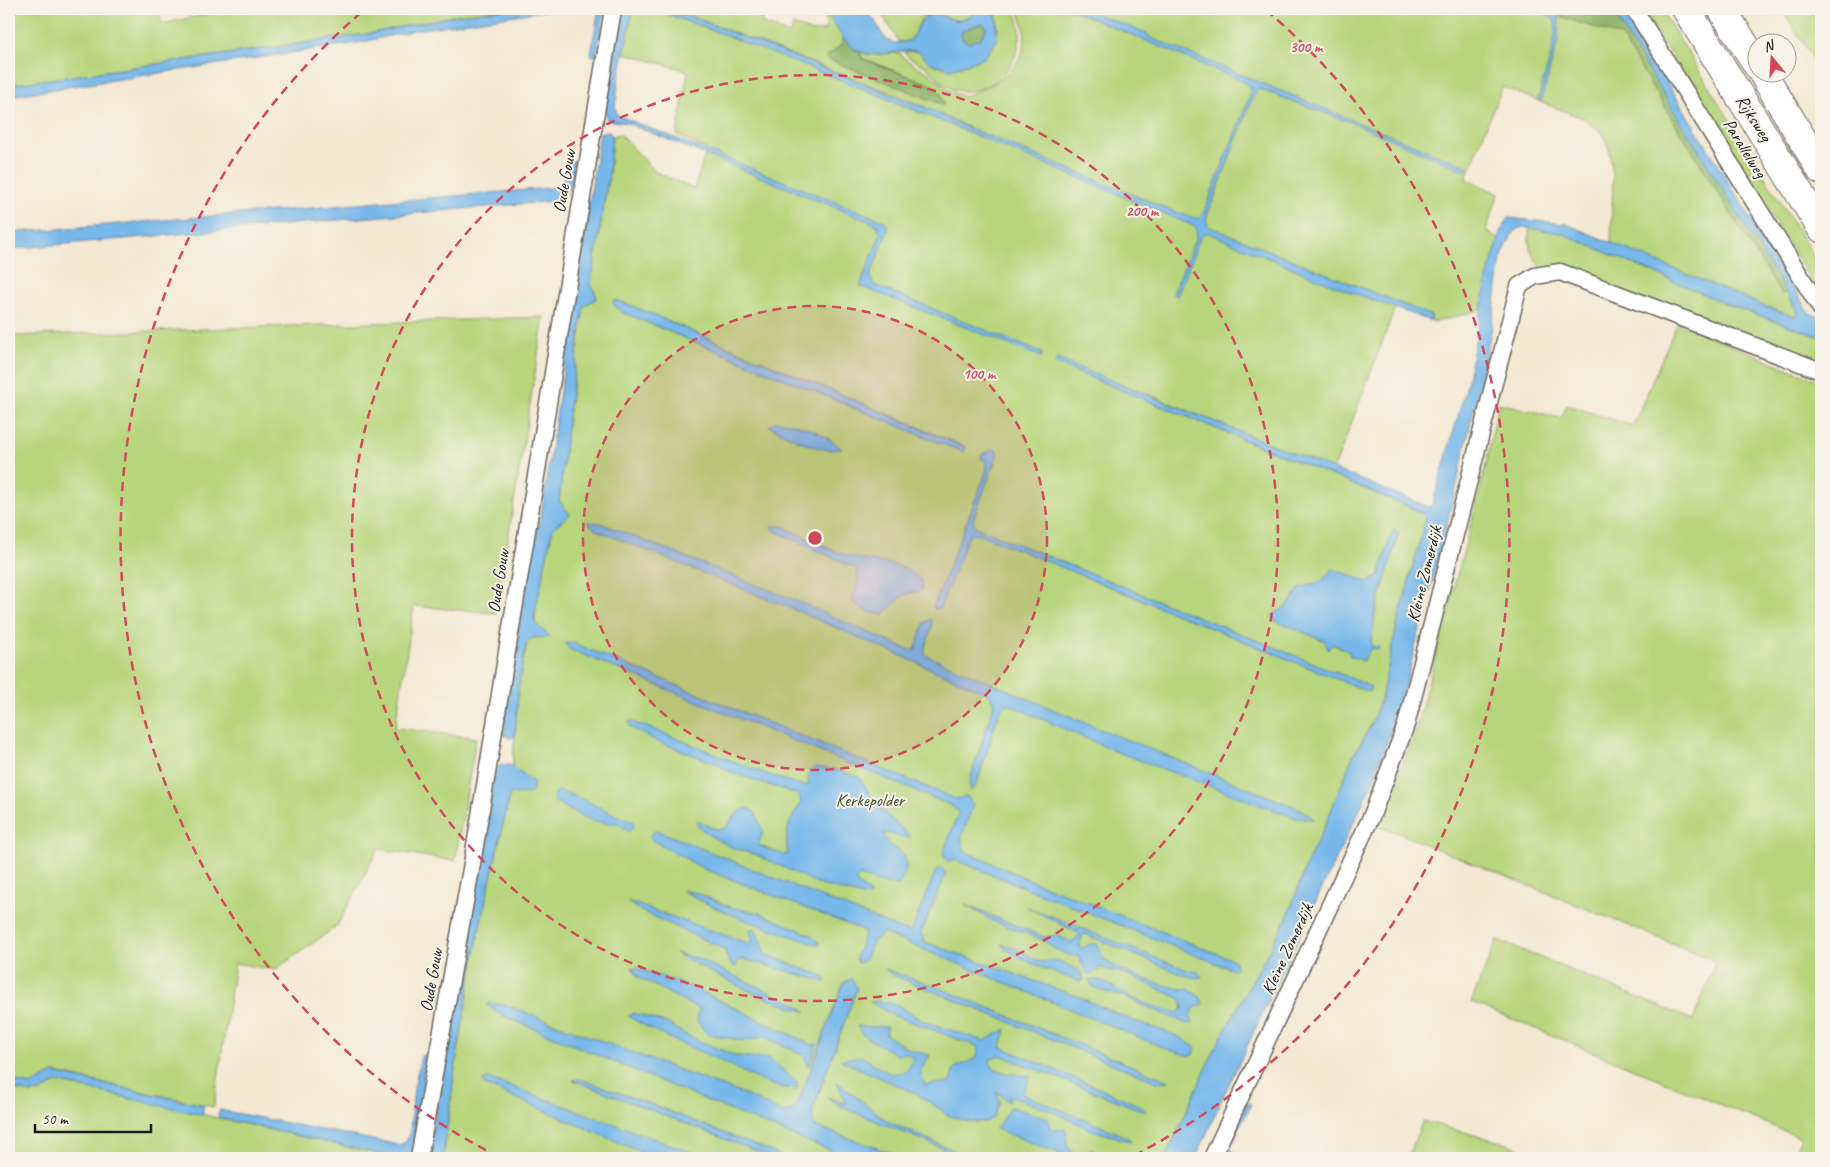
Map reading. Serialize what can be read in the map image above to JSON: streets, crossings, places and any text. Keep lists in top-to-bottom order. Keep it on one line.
{"streets":{"highway":["Rijksweg"],"street":["Parallelweg","Oude Gouw","Kleine Zomerdijk"]},"parks":["Kerkepolder"],"scale_bar":"50 m","north":"top","rings":["300 m","200 m","100 m"]}
